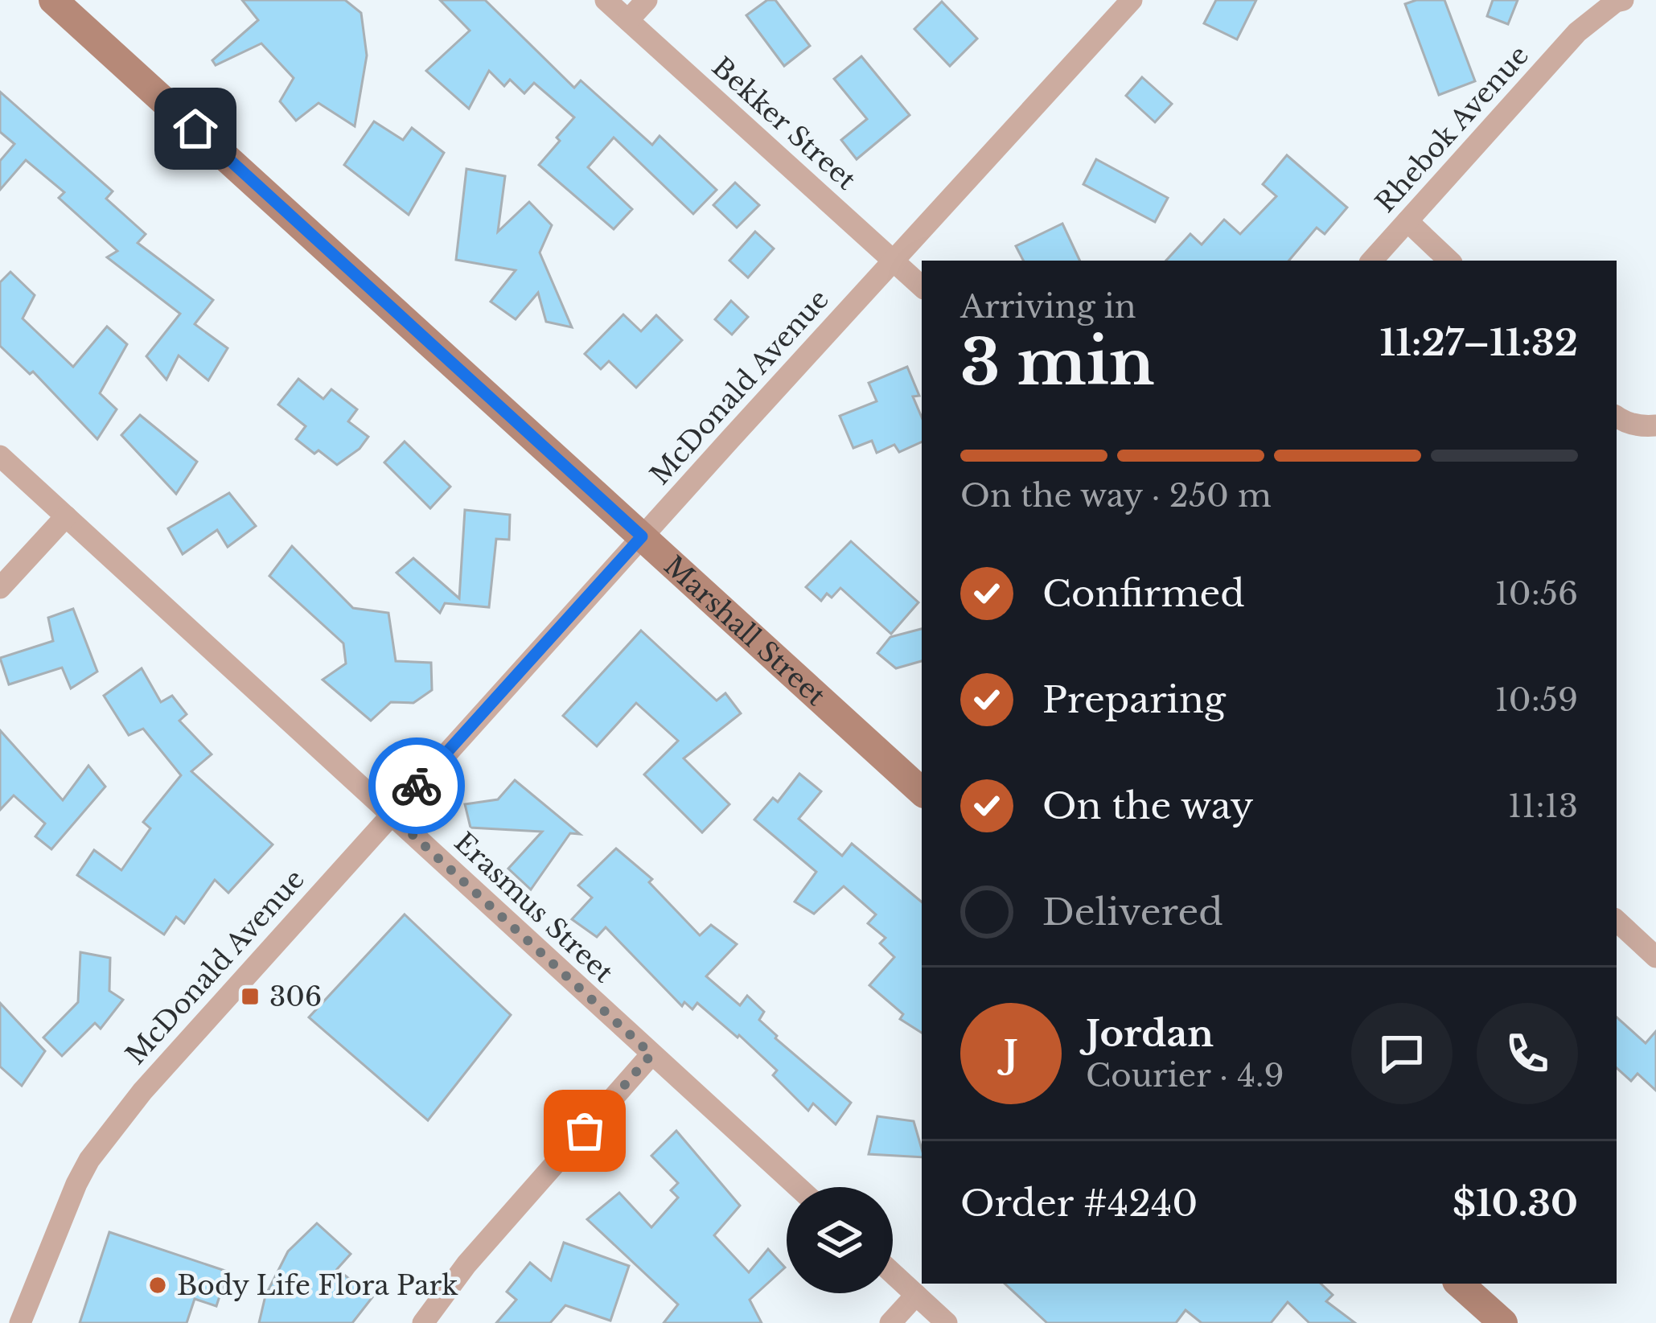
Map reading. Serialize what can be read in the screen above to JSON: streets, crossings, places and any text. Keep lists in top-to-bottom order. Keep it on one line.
{"streets":{"street":["Bekker Street","Rhebok Avenue","McDonald Avenue","Marshall Street","Erasmus Street"]},"crossings":[["Bekker Street","McDonald Avenue"],["McDonald Avenue","Marshall Street"],["McDonald Avenue","Erasmus Street"]],"places":{"transit":["306"],"other":["Body Life Flora Park"]},"page":{"heading":["3 min","Arriving in","11:27–11:32"],"panel":["Jordan","Courier · 4.9","Order #4240","$10.30"],"bar":"On the way · 250 m","list":[["Confirmed","10:56"],["Preparing","10:59"],["On the way","11:13"],"Delivered"],"round":"J"}}
